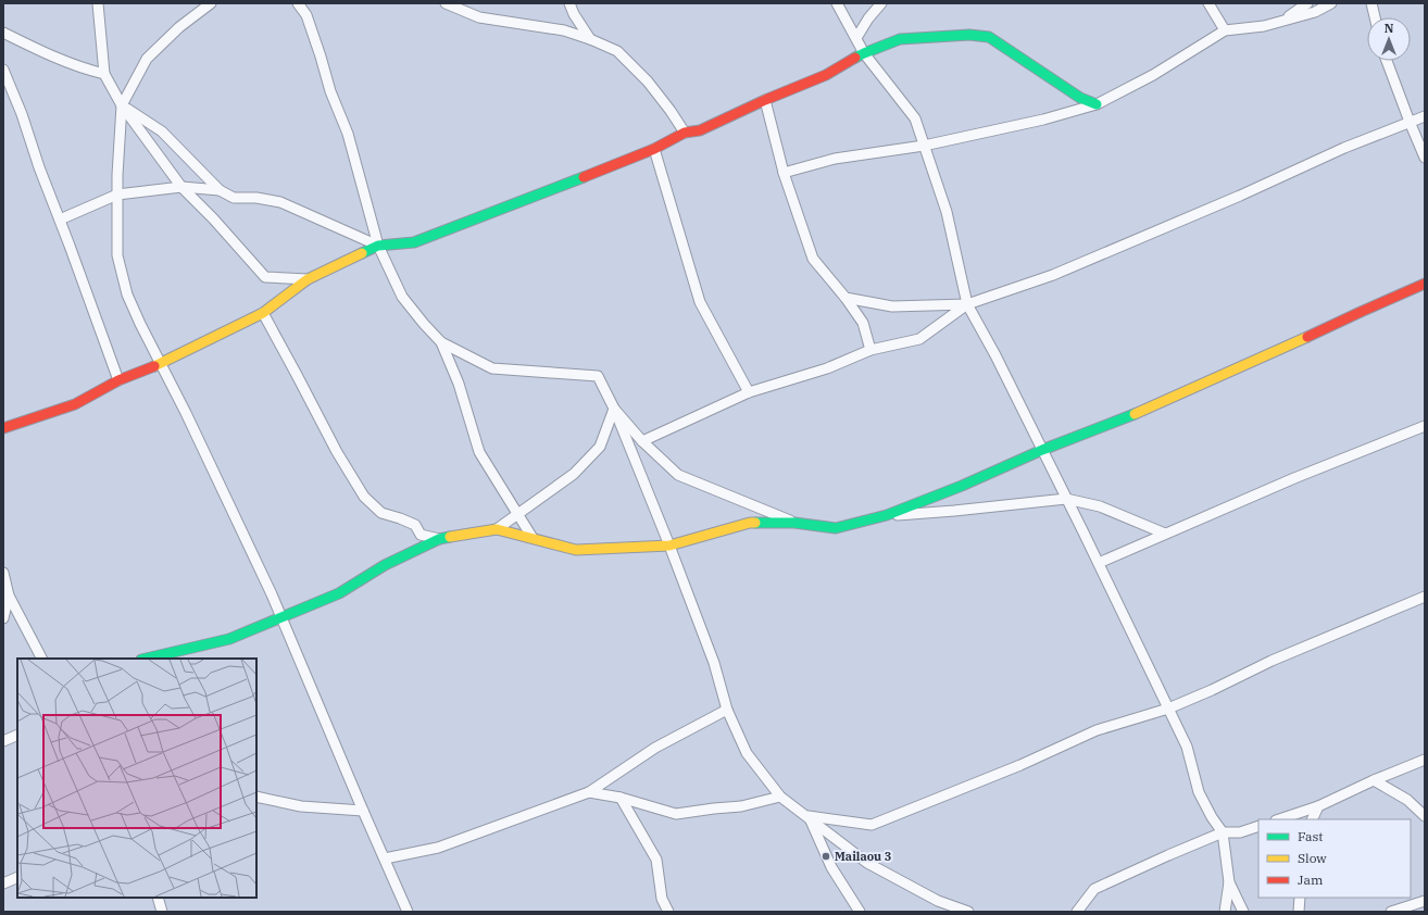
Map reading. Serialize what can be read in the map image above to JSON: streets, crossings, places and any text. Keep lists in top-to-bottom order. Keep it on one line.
{"places":["Mailaou 3"],"legend":["Fast","Slow","Jam"],"north":"top"}
